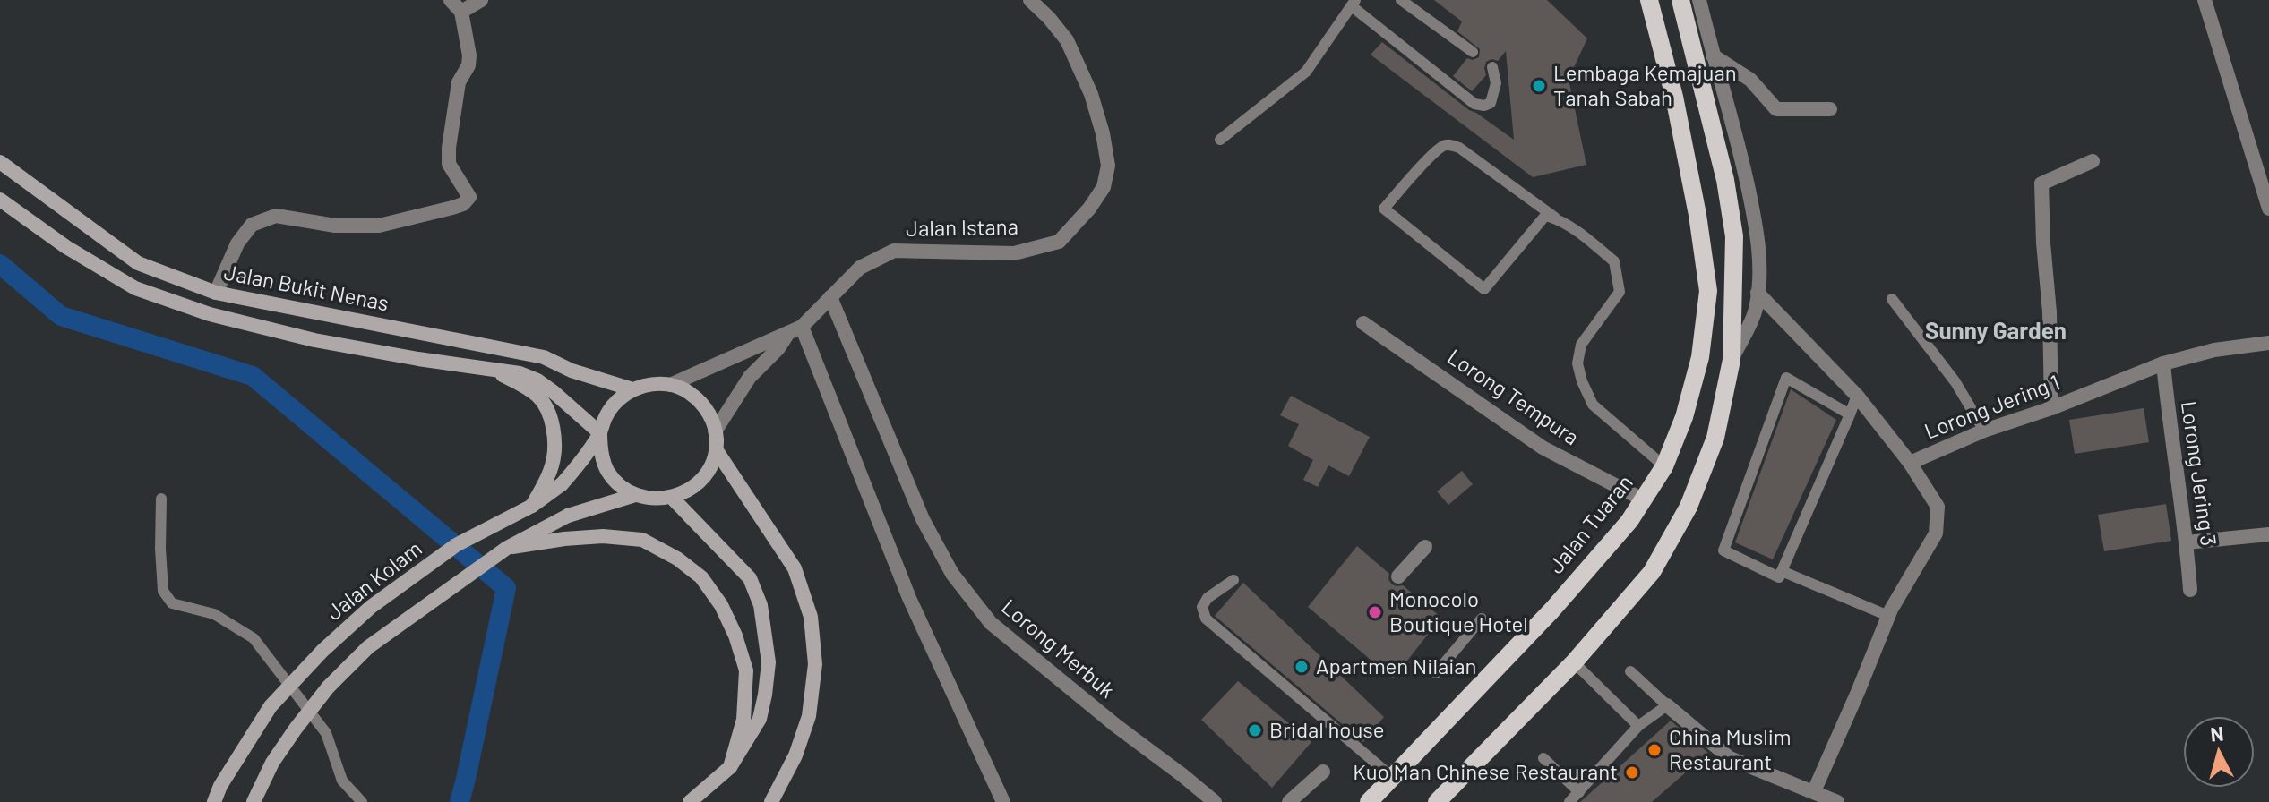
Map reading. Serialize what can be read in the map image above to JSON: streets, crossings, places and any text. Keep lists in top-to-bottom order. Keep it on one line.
{"streets":{"main road":["Jalan Bukit Nenas","Jalan Tuaran","Jalan Kolam"],"street":["Jalan Istana","Lorong Tempura","Lorong Jering 1","Lorong Jering 3","Lorong Merbuk"]},"crossings":[["Jalan Istana","Jalan Bukit Nenas"],["Jalan Istana","Jalan Kolam"],["Jalan Istana","Lorong Merbuk"],["Jalan Bukit Nenas","Jalan Kolam"],["Lorong Tempura","Jalan Tuaran"],["Lorong Jering 1","Lorong Jering 3"]],"districts":["Sunny Garden"],"places":["Lembaga Kemajuan Tanah Sabah","Monocolo Boutique Hotel","Apartmen Nilaian","Bridal house","China Muslim Restaurant","Kuo Man Chinese Restaurant"],"north":"top"}
